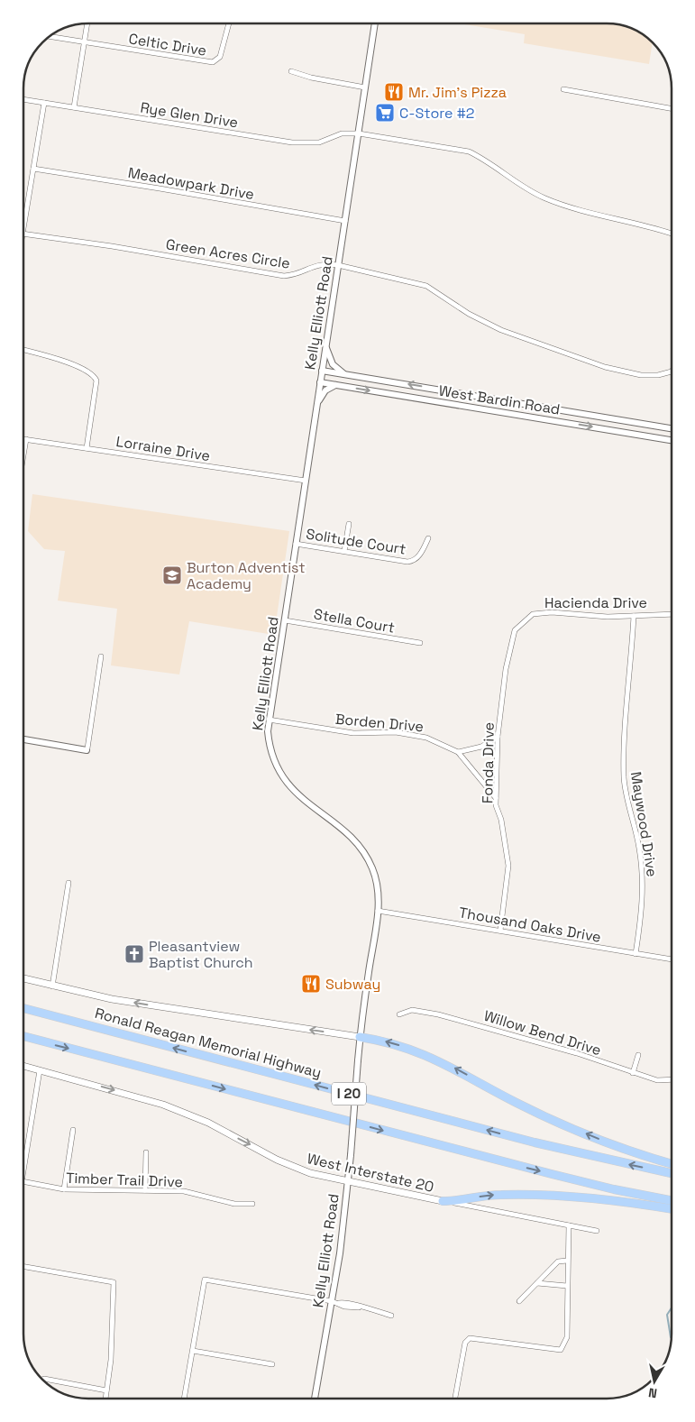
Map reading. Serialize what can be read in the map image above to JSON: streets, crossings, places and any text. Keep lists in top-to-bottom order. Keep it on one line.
{"streets":{"highway":["Ronald Reagan Memorial Highway","I 20"],"main road":["West Interstate 20"],"street":["Celtic Drive","Rye Glen Drive","Meadowpark Drive","Green Acres Circle","Kelly Elliott Road","West Bardin Road","Lorraine Drive","Solitude Court","Hacienda Drive","Stella Court","Borden Drive","Fonda Drive","Maywood Drive","Thousand Oaks Drive","Willow Bend Drive","Timber Trail Drive"]},"crossings":[["Rye Glen Drive","Kelly Elliott Road"],["Meadowpark Drive","Kelly Elliott Road"],["Green Acres Circle","Kelly Elliott Road"],["Kelly Elliott Road","West Bardin Road"],["Kelly Elliott Road","Lorraine Drive"],["Kelly Elliott Road","Solitude Court"],["Kelly Elliott Road","Stella Court"],["Kelly Elliott Road","Borden Drive"],["Kelly Elliott Road","Thousand Oaks Drive"],["Kelly Elliott Road","West Interstate 20"],["Hacienda Drive","Fonda Drive"],["Hacienda Drive","Maywood Drive"],["Borden Drive","Fonda Drive"],["Fonda Drive","Thousand Oaks Drive"],["Maywood Drive","Thousand Oaks Drive"]],"one_way":["West Interstate 20"],"places":{"restaurant":["Mr. Jim's Pizza","Subway"],"supermarket":["C-Store #2"],"school or university":["Burton Adventist Academy"],"church":["Pleasantview Baptist Church"]},"north":"bottom"}
